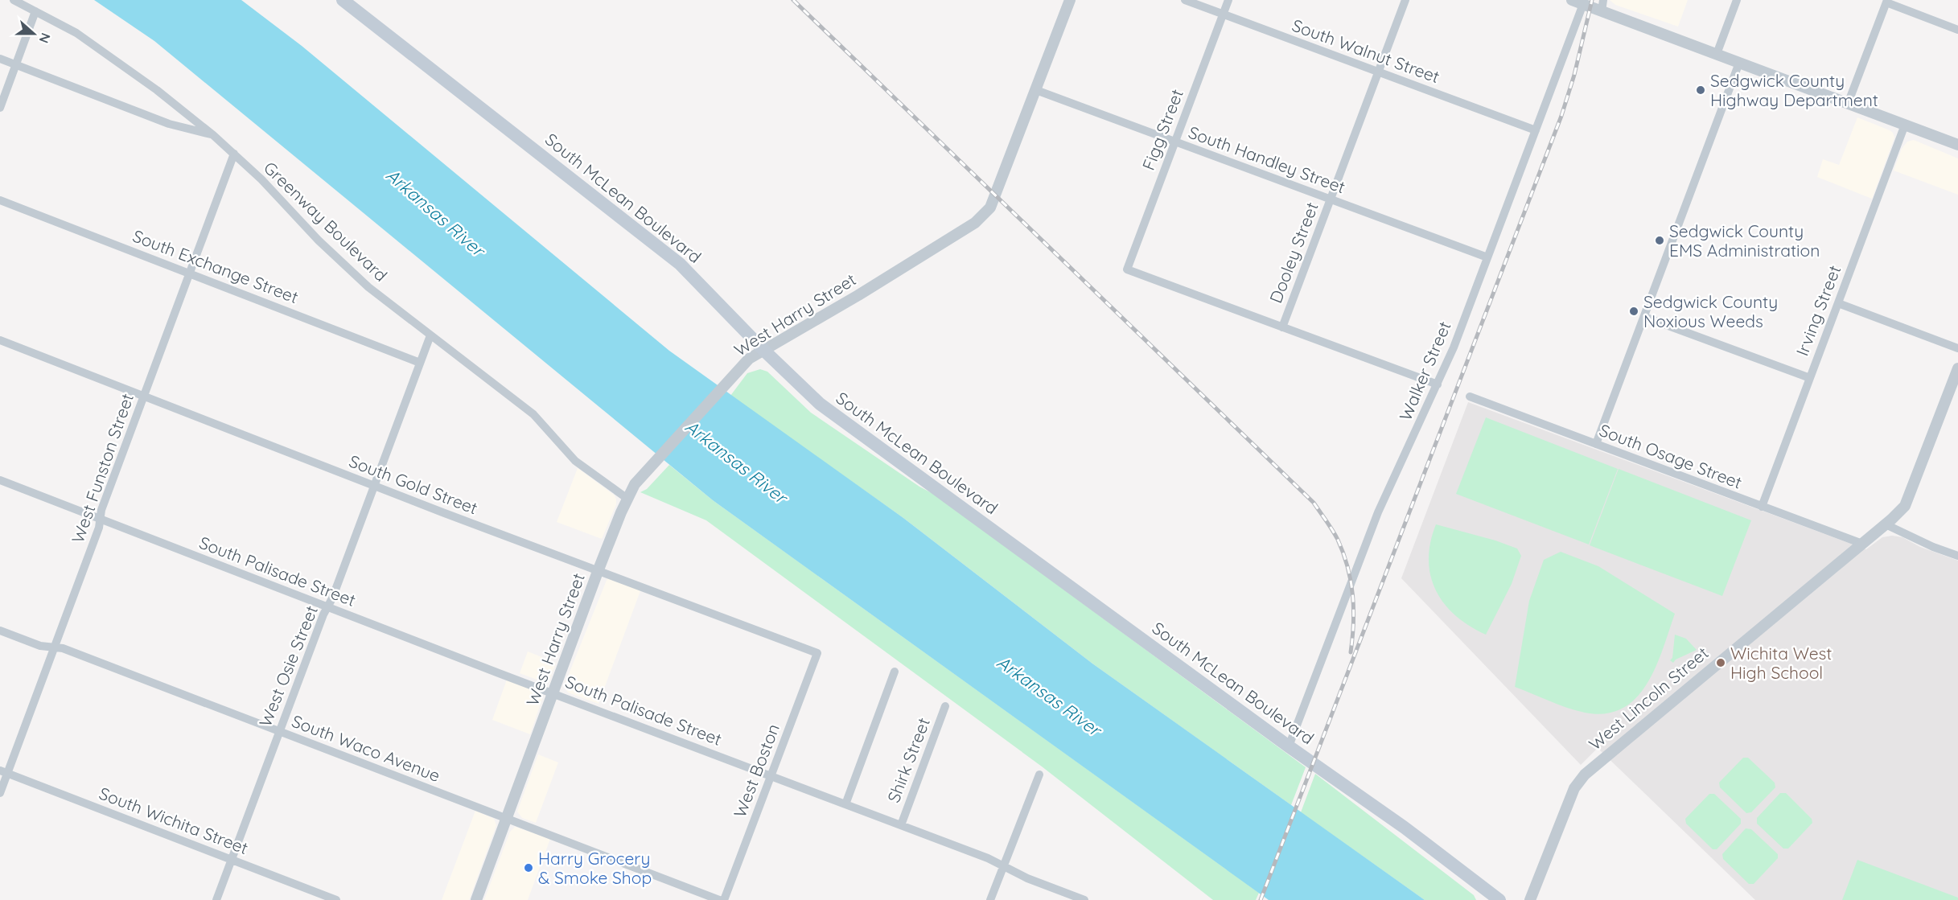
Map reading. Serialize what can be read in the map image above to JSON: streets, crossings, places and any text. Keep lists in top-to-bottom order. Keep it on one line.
{"streets":{"main road":["South McLean Boulevard"],"street":["South Walnut Street","Figg Street","South Handley Street","Greenway Boulevard","Dooley Street","South Exchange Street","Irving Street","West Harry Street","Walker Street","South Osage Street","West Funston Street","South Gold Street","South Palisade Street","West Osie Street","West Lincoln Street","South Waco Avenue","Shirk Street","West Boston","South Wichita Street"]},"crossings":[["South Walnut Street","Figg Street"],["South Walnut Street","Dooley Street"],["South Walnut Street","Walker Street"],["Figg Street","South Handley Street"],["Figg Street","Dooley Street"],["South Handley Street","Dooley Street"],["South Handley Street","West Harry Street"],["South Handley Street","Walker Street"],["South McLean Boulevard","West Harry Street"],["South McLean Boulevard","Walker Street"],["Greenway Boulevard","West Harry Street"],["Greenway Boulevard","West Funston Street"],["Greenway Boulevard","West Osie Street"],["South Exchange Street","West Funston Street"],["South Exchange Street","West Osie Street"],["Irving Street","South Osage Street"],["West Harry Street","South Gold Street"],["West Harry Street","South Palisade Street"],["West Harry Street","South Waco Avenue"],["South Osage Street","West Lincoln Street"],["West Funston Street","South Gold Street"],["West Funston Street","South Palisade Street"],["West Funston Street","South Waco Avenue"],["West Funston Street","South Wichita Street"],["South Gold Street","West Osie Street"],["South Gold Street","West Boston"],["South Palisade Street","West Osie Street"],["South Palisade Street","Shirk Street"],["South Palisade Street","West Boston"],["West Osie Street","South Waco Avenue"],["West Osie Street","South Wichita Street"]],"water":["Arkansas River"],"places":["Sedgwick County Highway Department","Sedgwick County EMS Administration","Sedgwick County Noxious Weeds","Wichita West High School","Harry Grocery & Smoke Shop"],"north":"right"}
